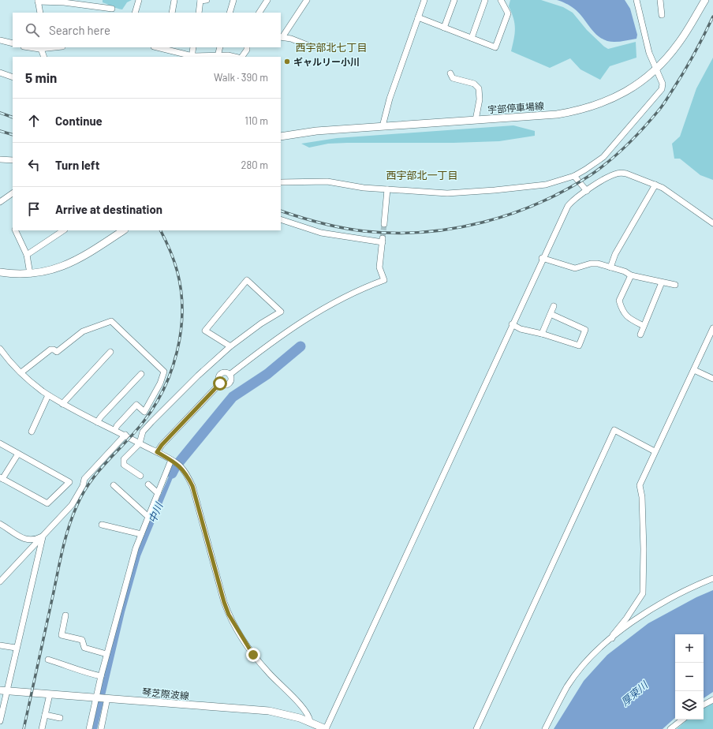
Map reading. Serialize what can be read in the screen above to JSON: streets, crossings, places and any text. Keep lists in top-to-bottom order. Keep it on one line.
{"streets":{"main road":["宇部停車場線","琴芝際波線"]},"districts":["西宇部北七丁目","西宇部北一丁目"],"water":["中川","厚東川"],"places":["ギャルリー小川"],"page":{"search":"Search here","heading":["5 min","Walk · 390 m"],"list":[["Continue","110 m"],["Turn left","280 m"],"Arrive at destination"],"map_buttons":["+","−"]}}
